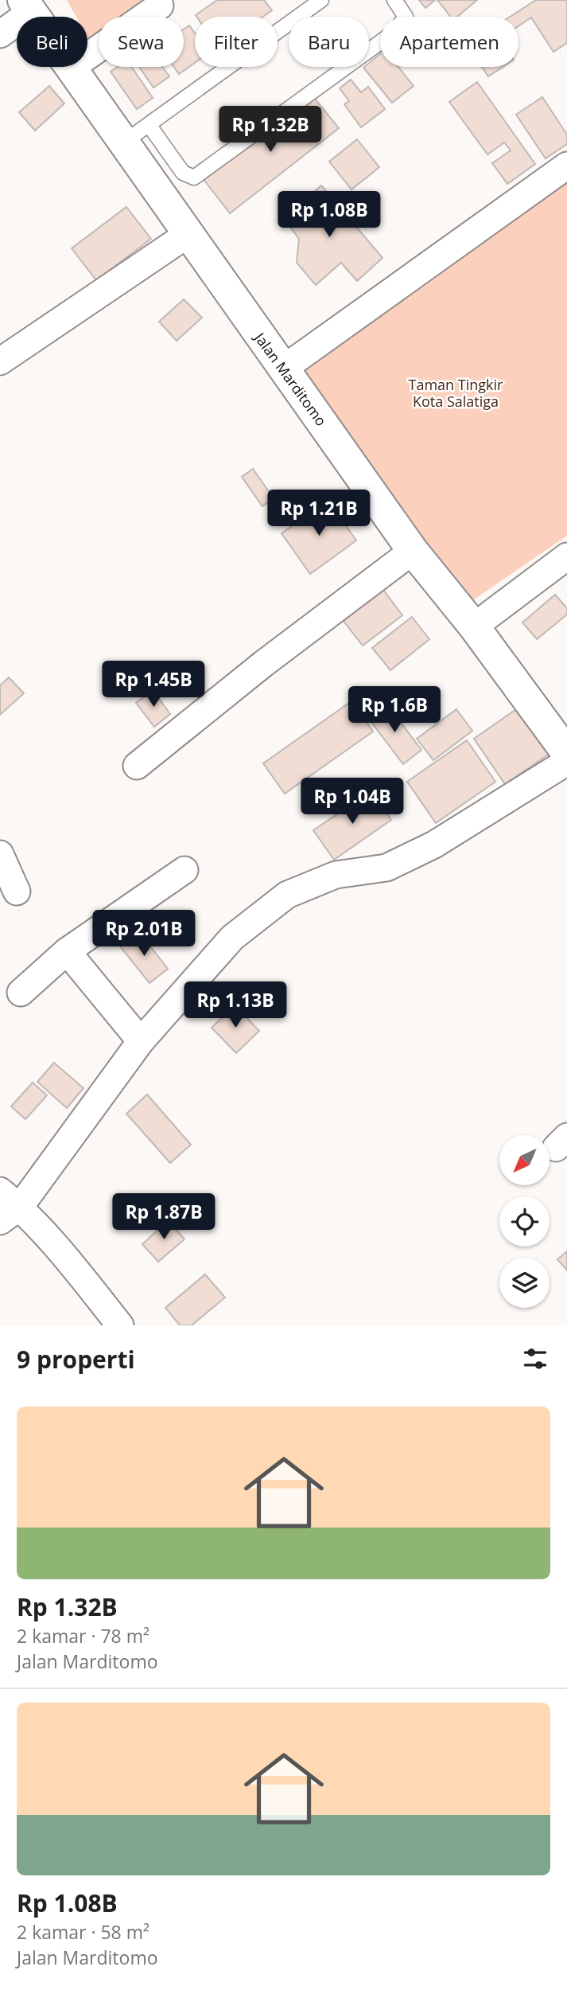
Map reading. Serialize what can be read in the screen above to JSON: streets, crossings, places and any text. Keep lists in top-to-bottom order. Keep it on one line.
{"streets":{"street":["Jalan Marditomo"]},"parks":["Taman Tingkir Kota Salatiga"],"north":"bottom left","page":{"chip":["Beli","Sewa","Filter","Baru","Apartemen"],"price":["Rp 1.32B","Rp 1.08B","Rp 1.21B","Rp 1.45B","Rp 1.6B","Rp 1.04B","Rp 2.01B","Rp 1.13B","Rp 1.87B"],"heading":"9 properti","list":[{"name":"Rp 1.32B","note":"2 kamar · 78 m² · Jalan Marditomo"},{"name":"Rp 1.08B","note":"2 kamar · 58 m² · Jalan Marditomo"}]}}
